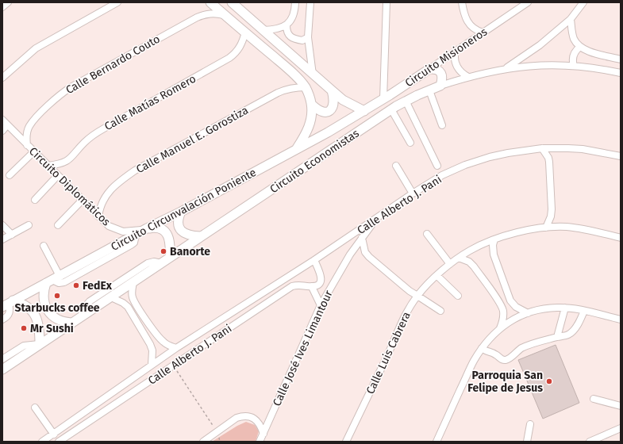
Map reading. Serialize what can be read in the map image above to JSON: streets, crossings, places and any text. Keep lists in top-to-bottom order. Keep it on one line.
{"streets":{"main road":["Circuito Misioneros","Circuito Economistas","Circuito Circunvalación Poniente"],"street":["Calle Bernardo Couto","Calle Matías Romero","Calle Manuel E. Gorostiza","Circuito Diplomáticos","Calle Alberto J. Pani","Calle José Ives Limantour","Calle Luis Cabrera"]},"crossings":[["Circuito Misioneros","Circuito Circunvalación Poniente"],["Calle Bernardo Couto","Circuito Diplomáticos"],["Calle Matías Romero","Circuito Diplomáticos"],["Calle Manuel E. Gorostiza","Circuito Diplomáticos"],["Circuito Diplomáticos","Circuito Circunvalación Poniente"],["Calle Alberto J. Pani","Calle José Ives Limantour"]],"places":["Banorte","FedEx","Starbucks coffee","Mr Sushi","Parroquia San Felipe de Jesus"]}
